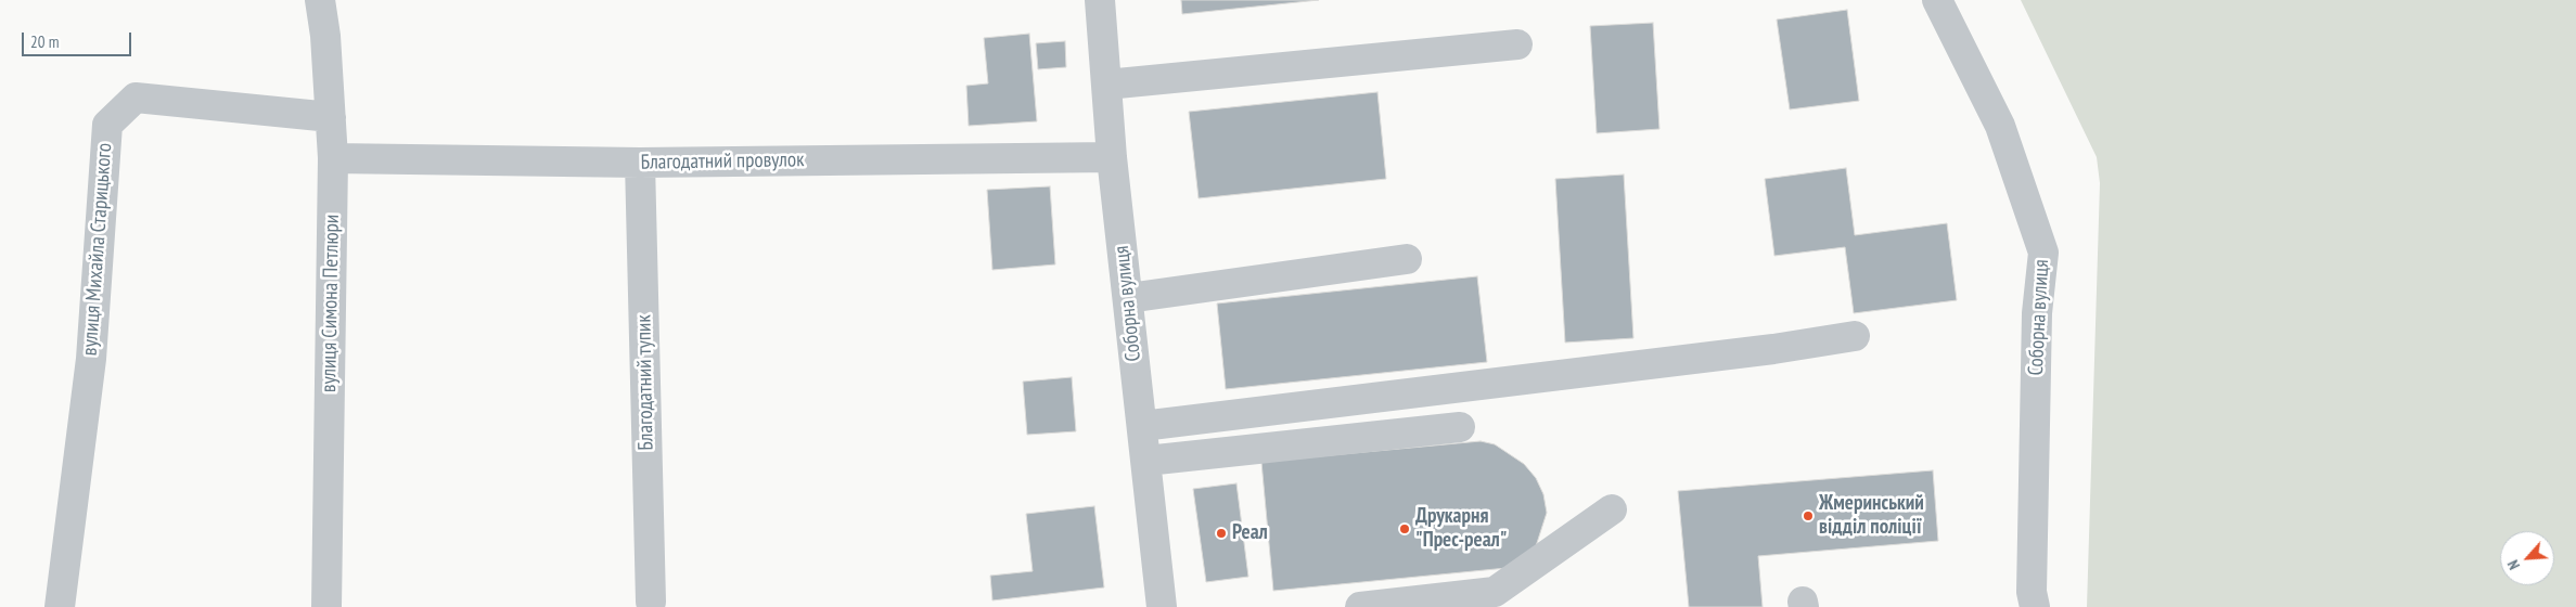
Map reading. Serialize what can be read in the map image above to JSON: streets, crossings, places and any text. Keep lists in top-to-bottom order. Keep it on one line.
{"streets":{"street":["Благодатний провулок","вулиця Михайла Старицького","вулиця Симона Петлюри","Соборна вулиця","Благодатний тупик"]},"crossings":[["Благодатний провулок","вулиця Симона Петлюри"],["Благодатний провулок","Соборна вулиця"],["Благодатний провулок","Благодатний тупик"],["вулиця Михайла Старицького","вулиця Симона Петлюри"]],"places":["Жмеринський відділ поліції","Друкарня \"Прес-реал\"","Реал"],"scale_bar":"20 m","north":"bottom left"}
